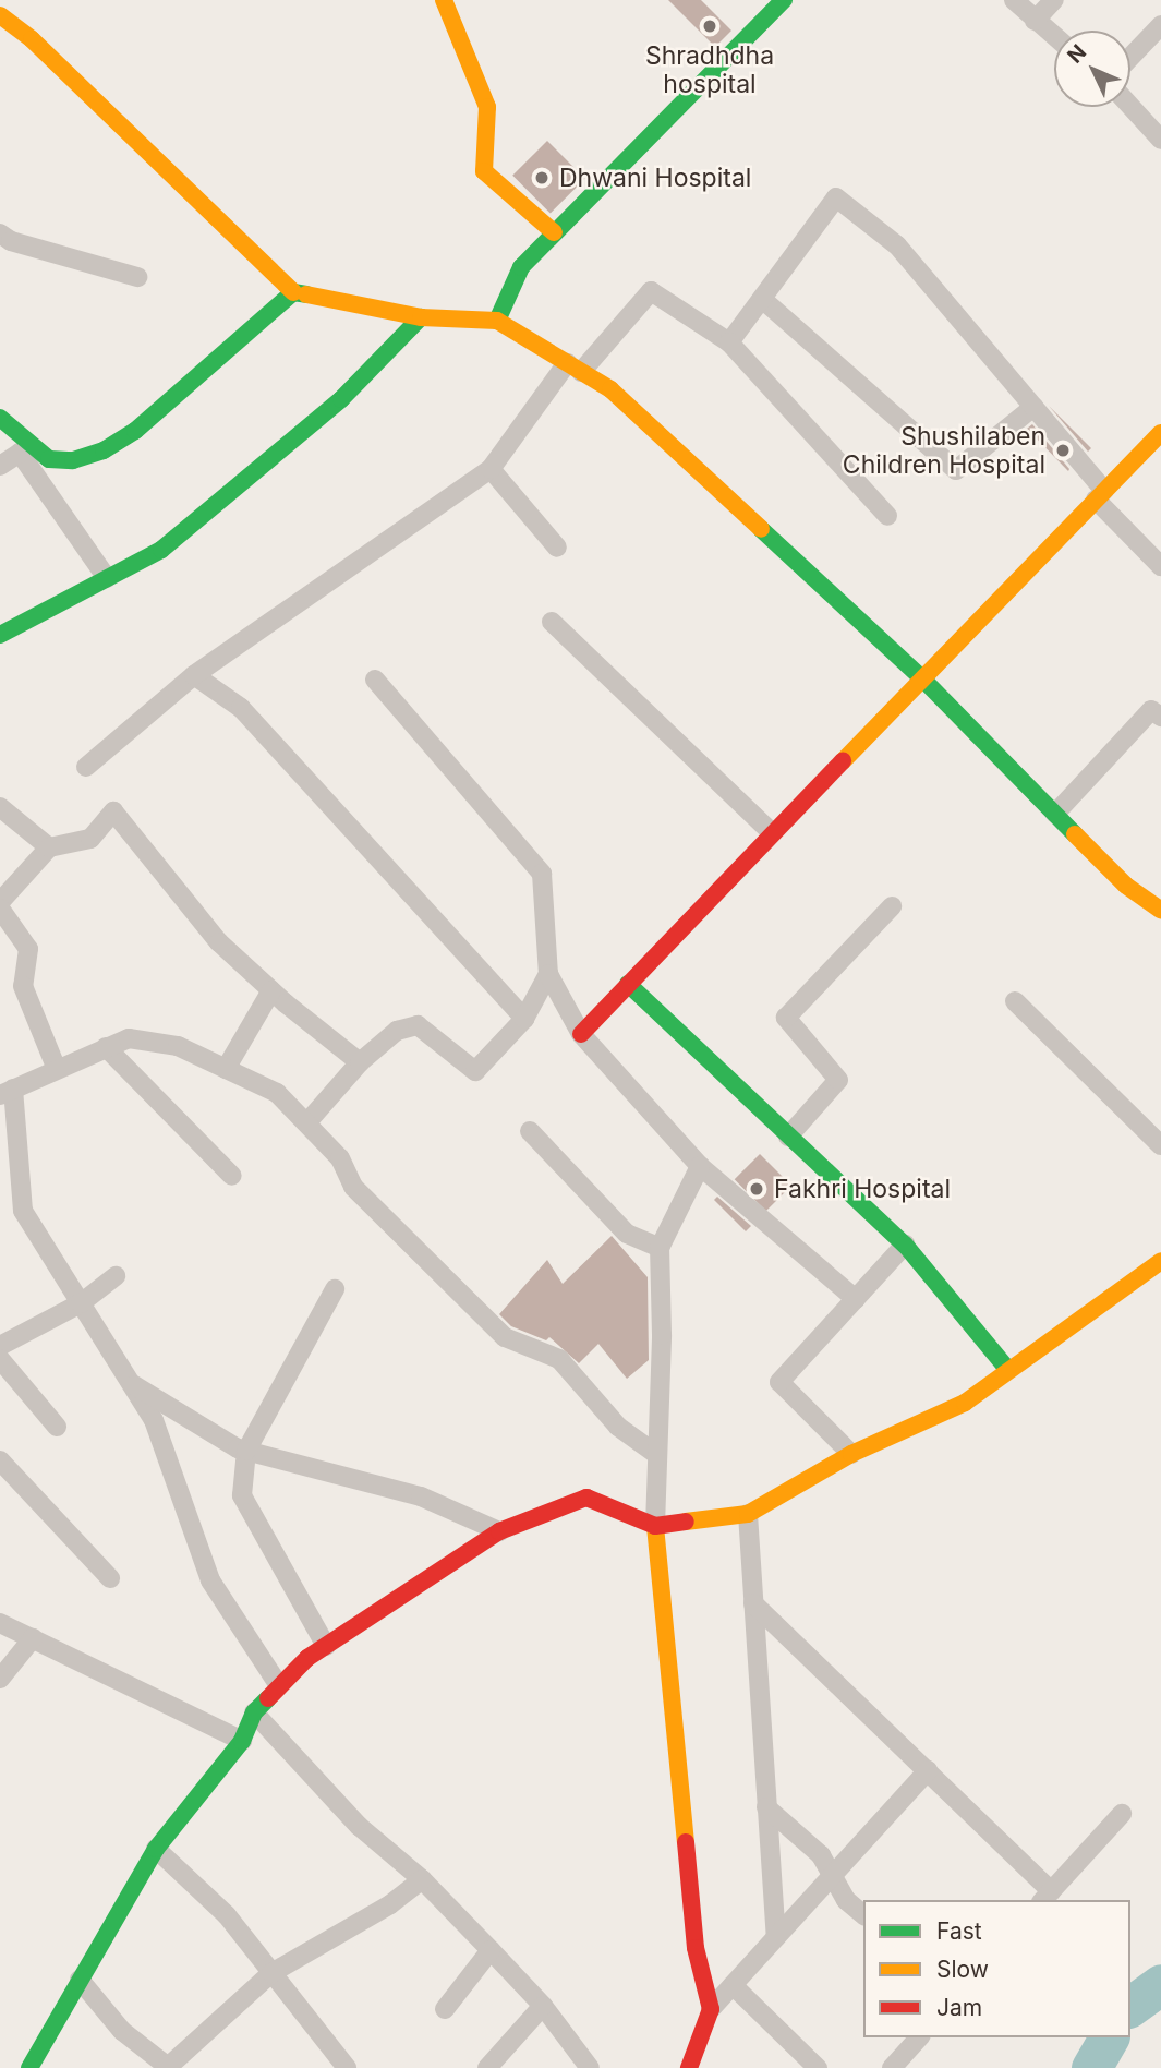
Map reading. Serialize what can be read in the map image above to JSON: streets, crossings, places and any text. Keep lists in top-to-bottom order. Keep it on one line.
{"places":["Shradhdha hospital","Dhwani Hospital","Shushilaben Children Hospital","Fakhri Hospital"],"legend":["Fast","Slow","Jam"],"north":"top left"}
